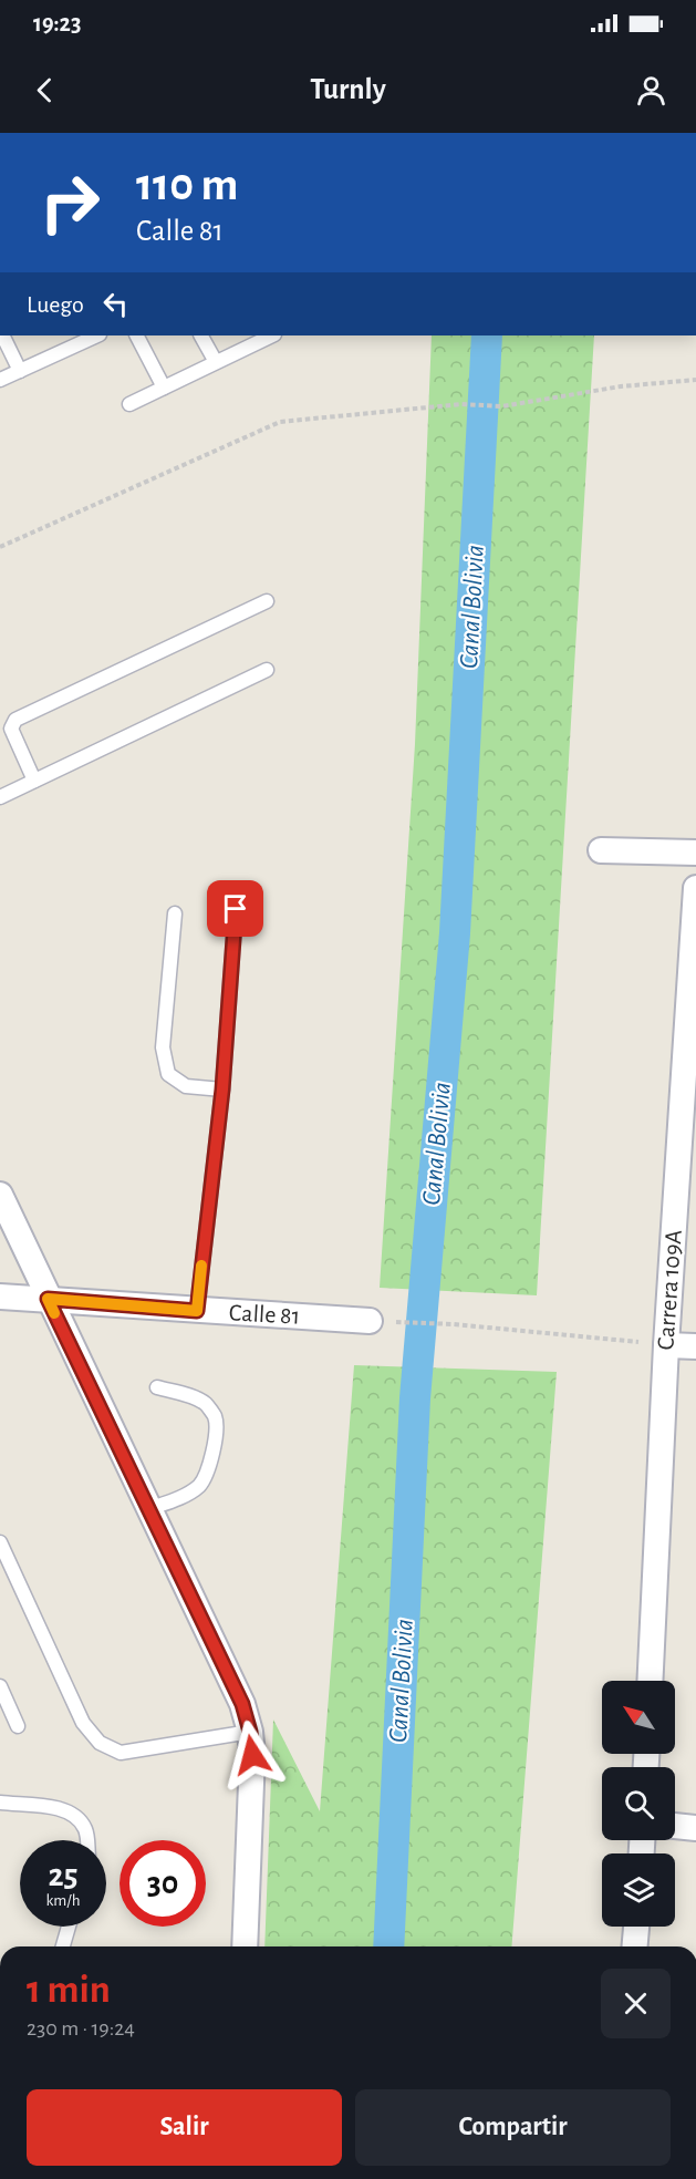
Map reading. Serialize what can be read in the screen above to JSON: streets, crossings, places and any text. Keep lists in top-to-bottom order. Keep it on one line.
{"streets":{"street":["Carrera 109A","Calle 81"]},"water":["Canal Bolivia"],"north":"top left","page":{"status":"19:23","header":"Turnly","turn":["110 m","Calle 81"],"then":"Luego","speed":"25 km/h","limit":"30","heading":["1 min","230 m · 19:24"],"buttons":["Salir","Compartir"]}}
